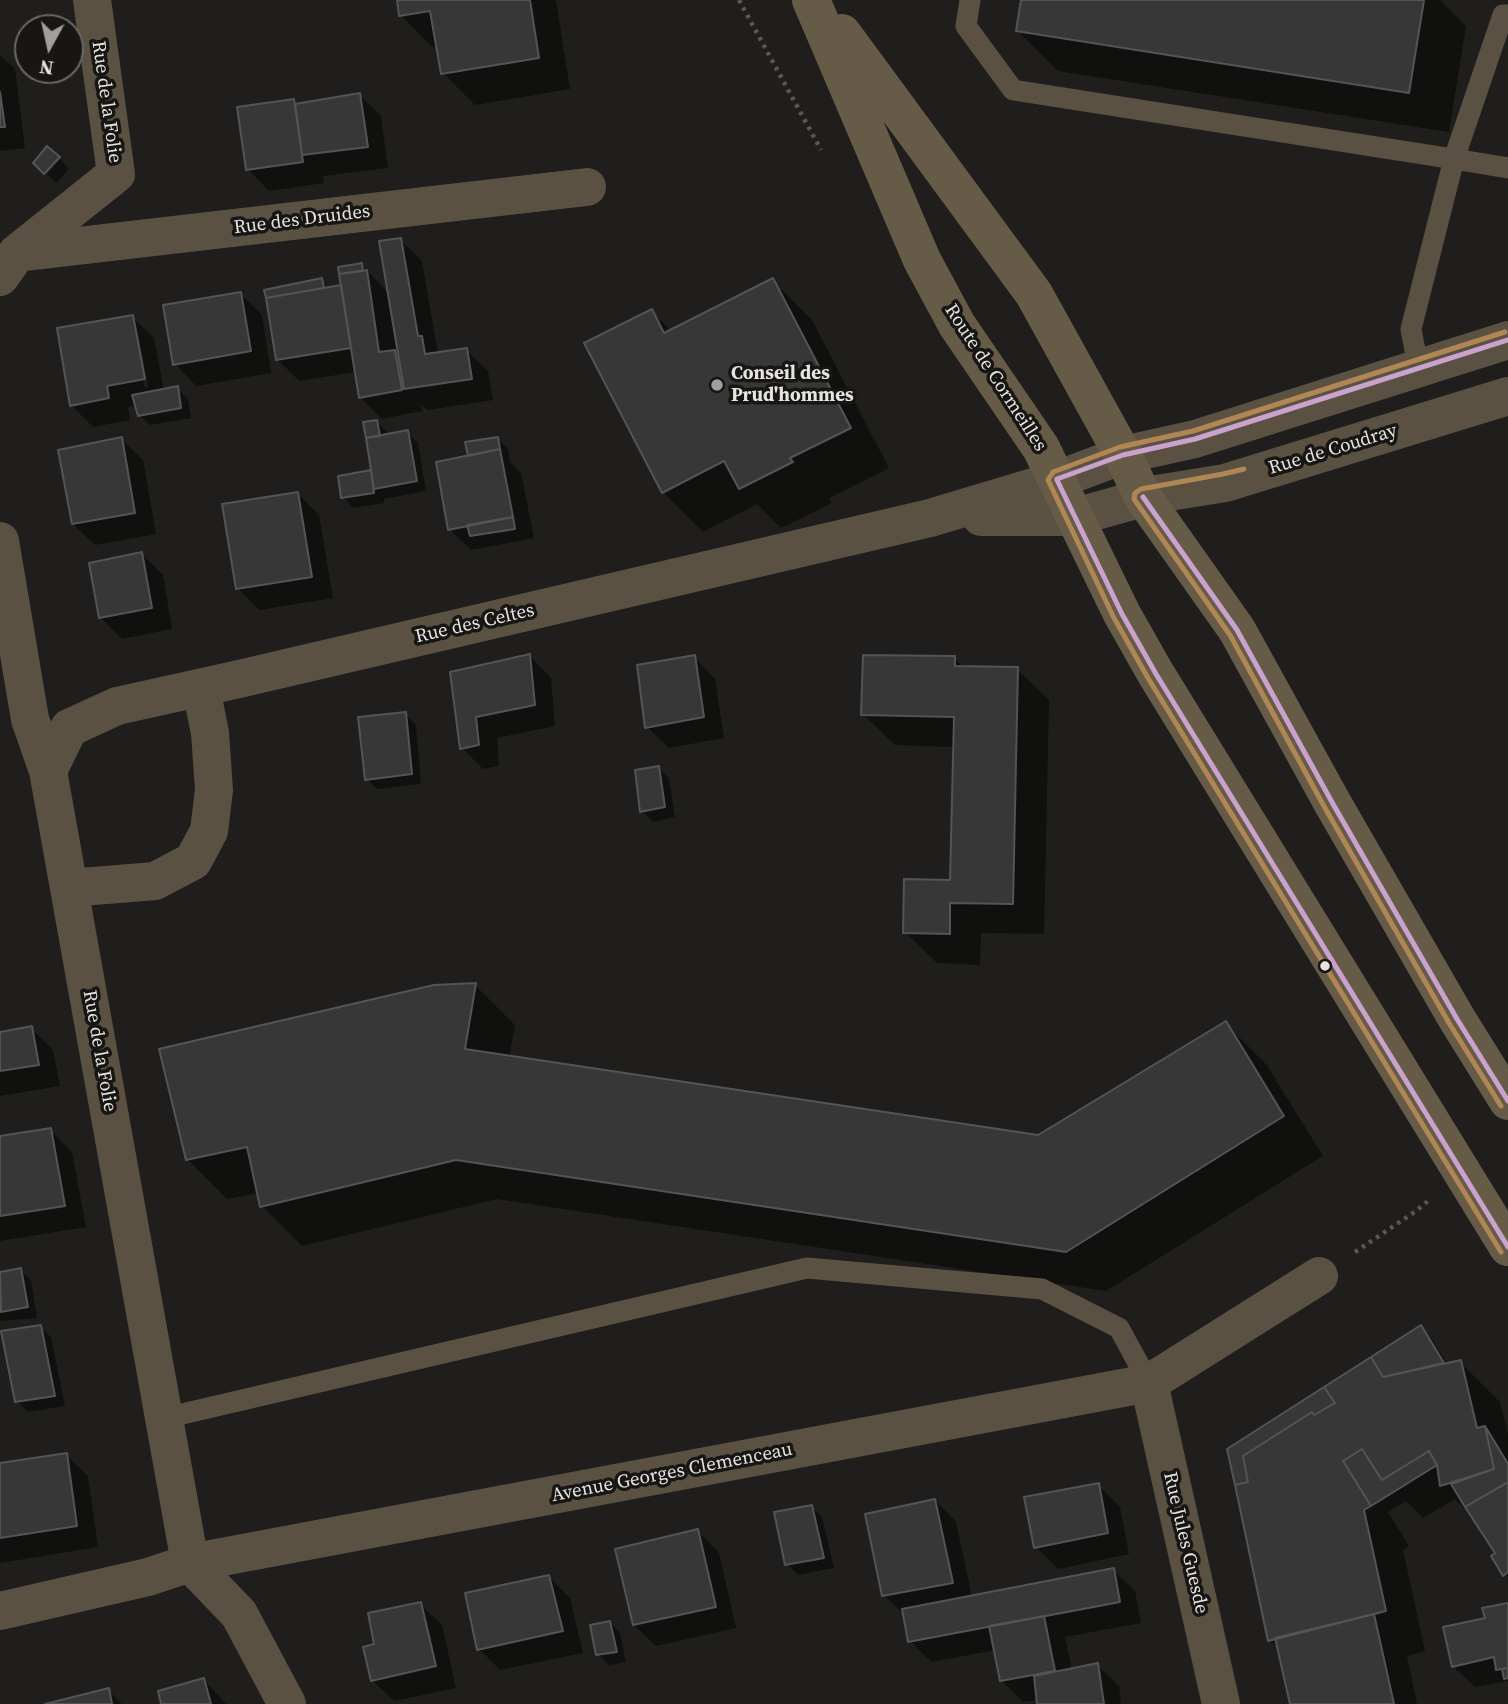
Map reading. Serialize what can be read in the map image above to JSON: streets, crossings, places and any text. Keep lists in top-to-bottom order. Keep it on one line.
{"streets":{"main road":["Route de Cormeilles"],"street":["Rue de la Folie","Rue des Druides","Rue de Coudray","Rue des Celtes","Avenue Georges Clemenceau","Rue Jules Guesde"]},"crossings":[["Rue de la Folie","Rue des Druides"],["Rue de la Folie","Rue des Celtes"],["Rue de la Folie","Avenue Georges Clemenceau"],["Route de Cormeilles","Rue de Coudray"],["Route de Cormeilles","Rue des Celtes"],["Rue de Coudray","Rue des Celtes"],["Avenue Georges Clemenceau","Rue Jules Guesde"]],"places":["Conseil des Prud'hommes"],"north":"bottom"}
